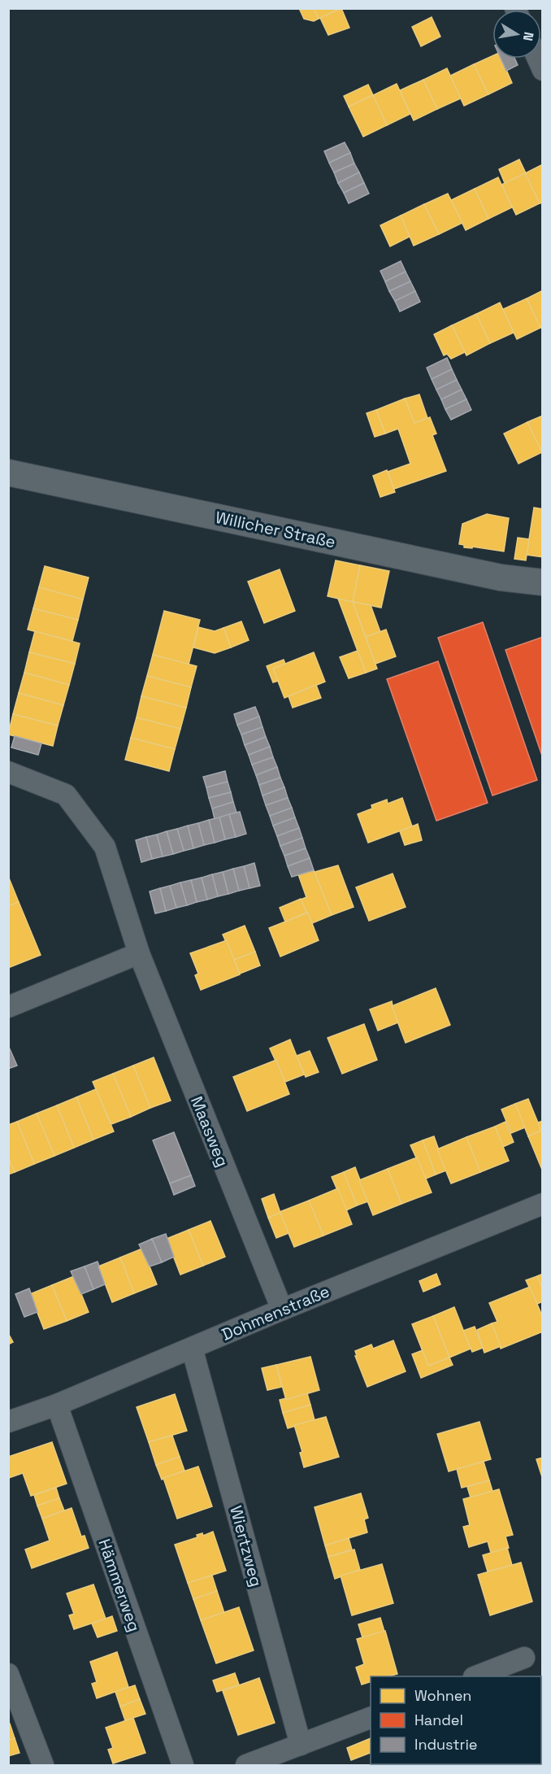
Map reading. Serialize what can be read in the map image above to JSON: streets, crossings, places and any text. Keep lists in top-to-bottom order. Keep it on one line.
{"streets":{"street":["Willicher Straße","Maasweg","Dohmenstraße","Wiertzweg","Hämmerweg"]},"crossings":[["Maasweg","Dohmenstraße"],["Dohmenstraße","Wiertzweg"],["Dohmenstraße","Hämmerweg"]],"legend":["Wohnen","Handel","Industrie"],"north":"right"}
